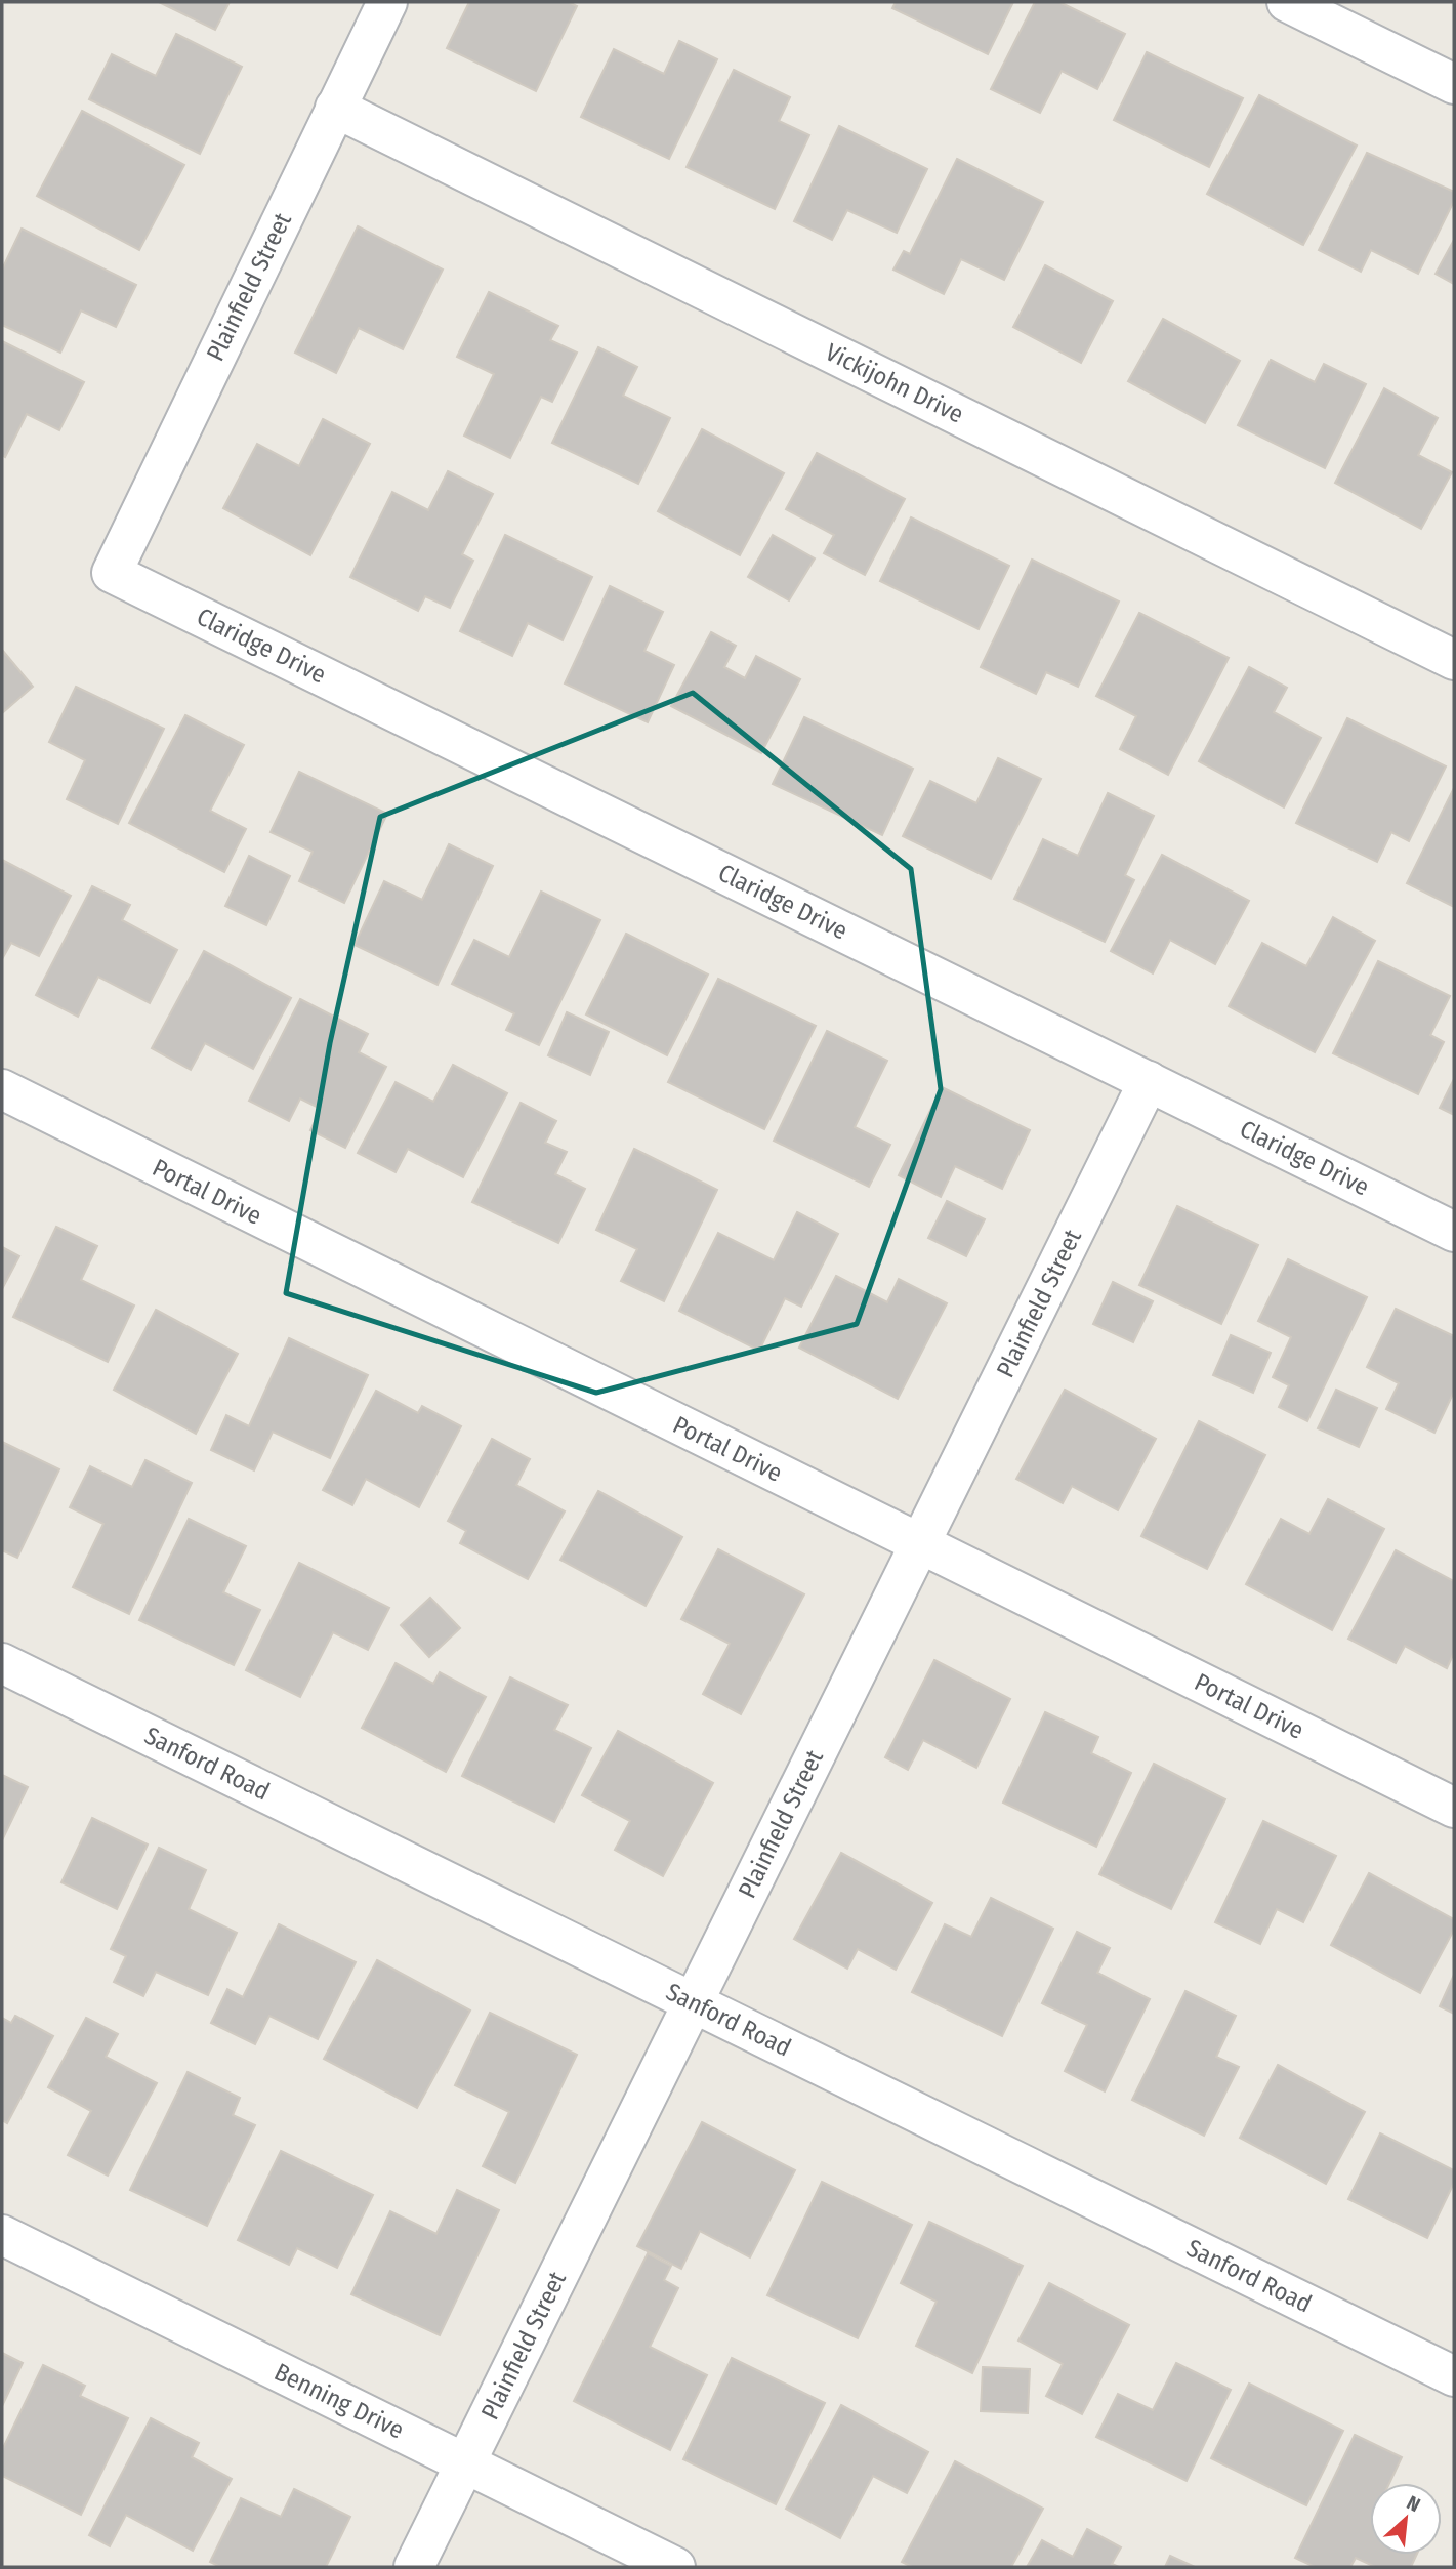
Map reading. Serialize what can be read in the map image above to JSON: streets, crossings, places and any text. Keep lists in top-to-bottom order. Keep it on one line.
{"streets":{"street":["Plainfield Street","Vickijohn Drive","Claridge Drive","Portal Drive","Sanford Road","Benning Drive"]},"crossings":[["Plainfield Street","Vickijohn Drive"],["Plainfield Street","Claridge Drive"],["Plainfield Street","Portal Drive"],["Plainfield Street","Sanford Road"],["Plainfield Street","Benning Drive"]],"north":"top right"}
